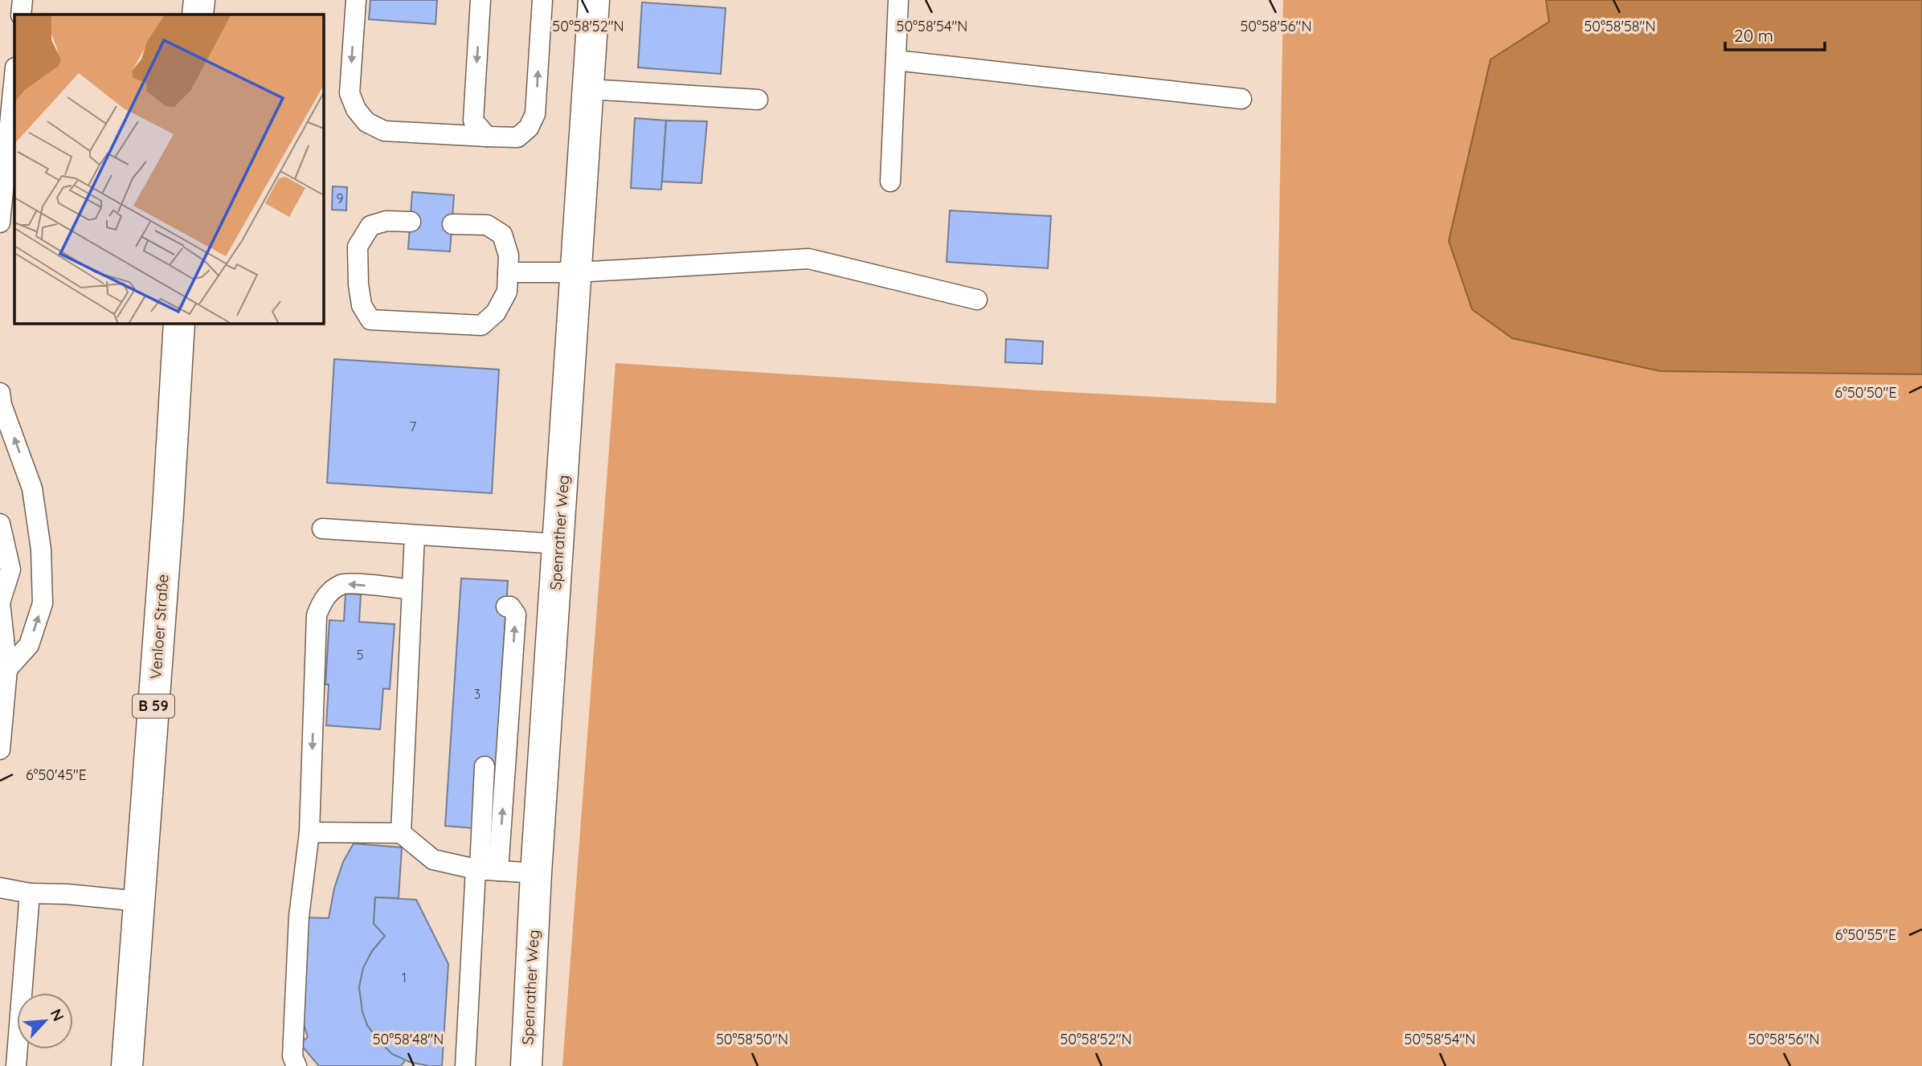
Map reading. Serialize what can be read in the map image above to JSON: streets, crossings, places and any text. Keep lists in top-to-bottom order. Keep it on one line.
{"streets":{"street":["Spenrather Weg","Venloer Straße","B 59"]},"house_numbers":["9","7","5","3","1"],"scale_bar":"20 m","north":"top right","coordinates":["50°58'52\"N","50°58'54\"N","50°58'56\"N","50°58'58\"N","6°50'50\"E","6°50'45\"E","6°50'55\"E","50°58'48\"N","50°58'50\"N"]}
